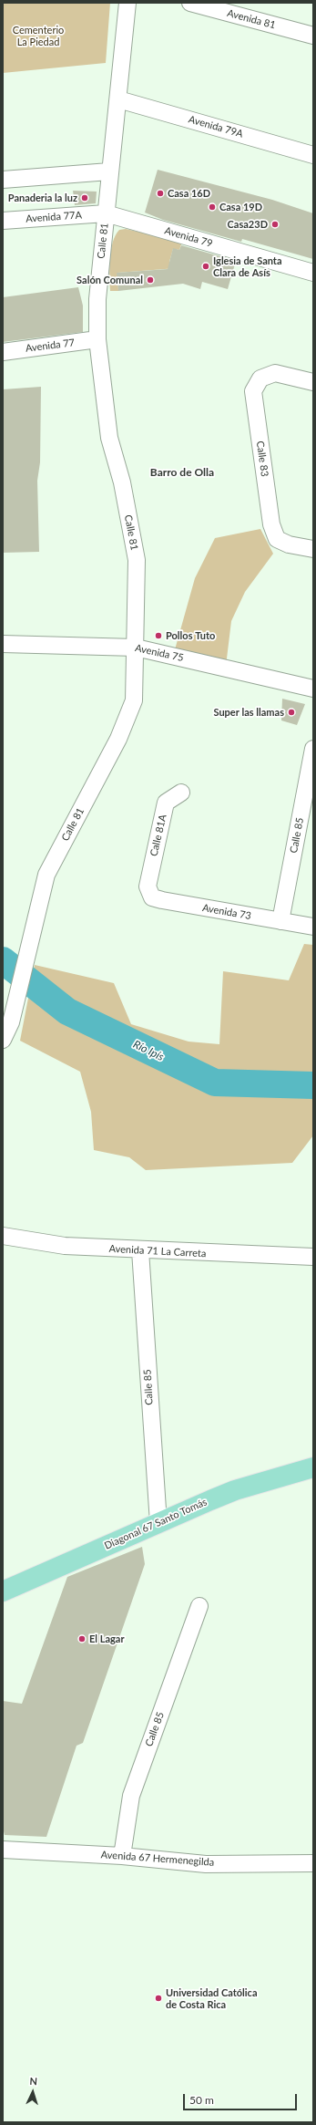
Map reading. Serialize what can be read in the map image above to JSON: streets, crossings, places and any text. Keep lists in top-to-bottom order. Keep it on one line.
{"streets":{"main road":["Diagonal 67 Santo Tomás"],"street":["Avenida 81","Avenida 79A","Avenida 77A","Avenida 79","Calle 81","Avenida 77","Calle 83","Avenida 75","Calle 81A","Calle 85","Avenida 73","Avenida 71 La Carreta","Avenida 67 Hermenegilda"]},"crossings":[["Avenida 79A","Calle 81"],["Avenida 77A","Avenida 79"],["Avenida 77A","Calle 81"],["Avenida 79","Calle 81"],["Calle 81","Avenida 77"],["Calle 81","Avenida 75"],["Calle 81A","Avenida 73"],["Calle 85","Avenida 73"],["Calle 85","Avenida 71 La Carreta"],["Calle 85","Diagonal 67 Santo Tomás"],["Calle 85","Avenida 67 Hermenegilda"]],"districts":["Barro de Olla"],"water":["Río Ipís"],"parks":["Cementerio La Piedad"],"places":["Casa 16D","Panaderia la luz","Casa 19D","Casa23D","Iglesia de Santa Clara de Asís","Salón Comunal","Pollos Tuto","Super las llamas","El Lagar","Universidad Católica de Costa Rica"],"scale_bar":"50 m","north":"top"}
